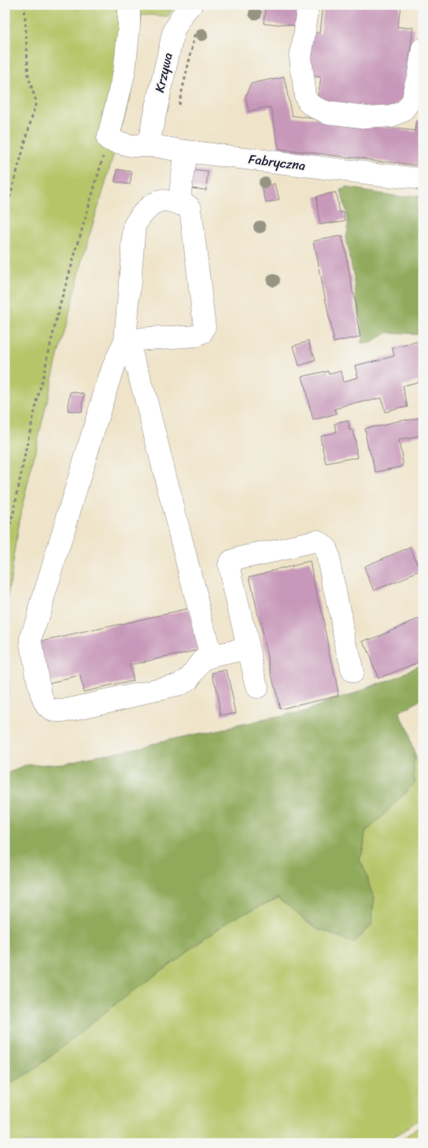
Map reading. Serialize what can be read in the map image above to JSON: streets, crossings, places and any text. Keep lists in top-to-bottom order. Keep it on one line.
{"streets":{"street":["Krzywa","Fabryczna"]},"crossings":[["Krzywa","Fabryczna"]]}
